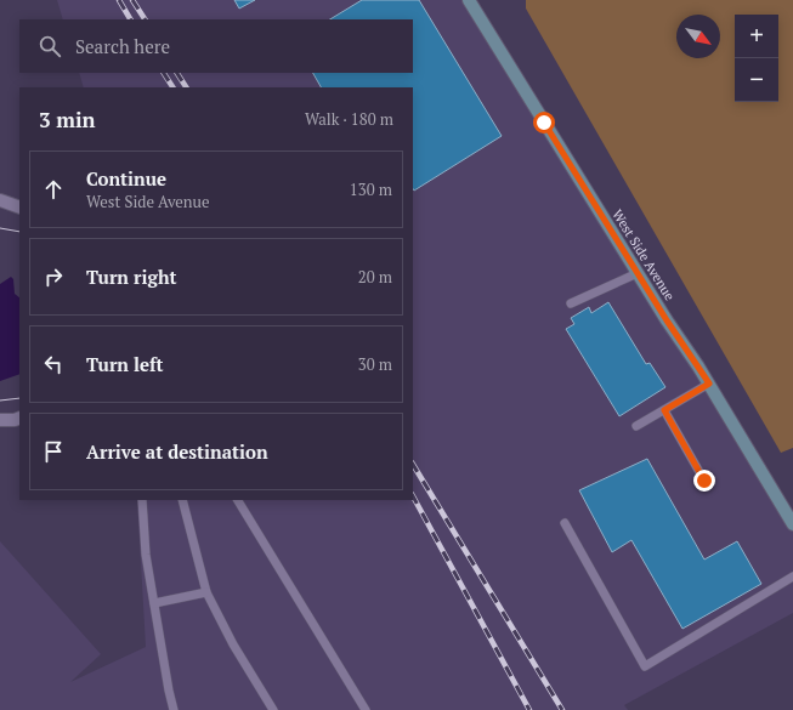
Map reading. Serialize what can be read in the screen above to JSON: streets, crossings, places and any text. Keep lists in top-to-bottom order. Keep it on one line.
{"streets":{"street":["West Side Avenue"]},"north":"bottom right","page":{"map_buttons":["+","−"],"search":"Search here","heading":["3 min","Walk · 180 m"],"list":[["Continue","West Side Avenue","130 m"],["Turn right","20 m"],["Turn left","30 m"],"Arrive at destination"]}}
